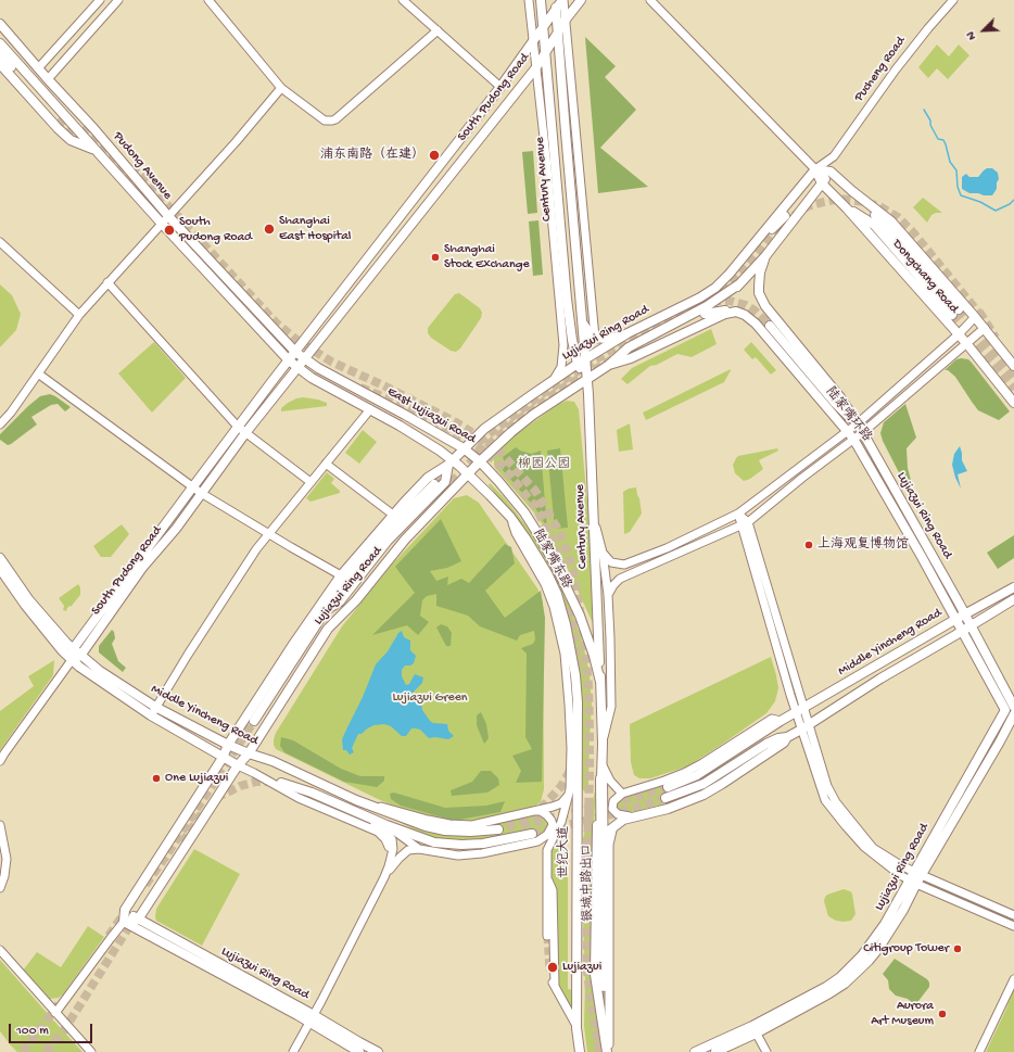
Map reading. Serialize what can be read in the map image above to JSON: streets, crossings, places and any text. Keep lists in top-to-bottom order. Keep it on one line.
{"streets":{"highway":["银城中路出口"],"main road":["Pucheng Road","South Pudong Road","Pudong Avenue","Century Avenue","Dongchang Road","Lujiazui Ring Road","陆家嘴环路","East Lujiazui Road","陆家嘴东路","Middle Yincheng Road","世纪大道"]},"crossings":[["Pucheng Road","Dongchang Road"],["Pucheng Road","Lujiazui Ring Road"],["South Pudong Road","Pudong Avenue"],["South Pudong Road","Century Avenue"],["South Pudong Road","East Lujiazui Road"],["South Pudong Road","Middle Yincheng Road"],["Pudong Avenue","East Lujiazui Road"],["Century Avenue","Lujiazui Ring Road"],["Century Avenue","East Lujiazui Road"],["Century Avenue","银城中路出口"],["Lujiazui Ring Road","陆家嘴环路"],["Lujiazui Ring Road","East Lujiazui Road"],["Lujiazui Ring Road","陆家嘴东路"],["Lujiazui Ring Road","Middle Yincheng Road"],["陆家嘴环路","Middle Yincheng Road"],["East Lujiazui Road","陆家嘴东路"],["陆家嘴东路","世纪大道"]],"parks":["柳园公园","Lujiazui Green"],"places":["浦东南路（在建）","Shanghai East Hospital","South Pudong Road","Shanghai Stock Exchange","上海观复博物馆","One Lujiazui","Citigroup Tower","Lujiazui","Aurora Art Museum"],"scale_bar":"100 m","north":"bottom left"}
